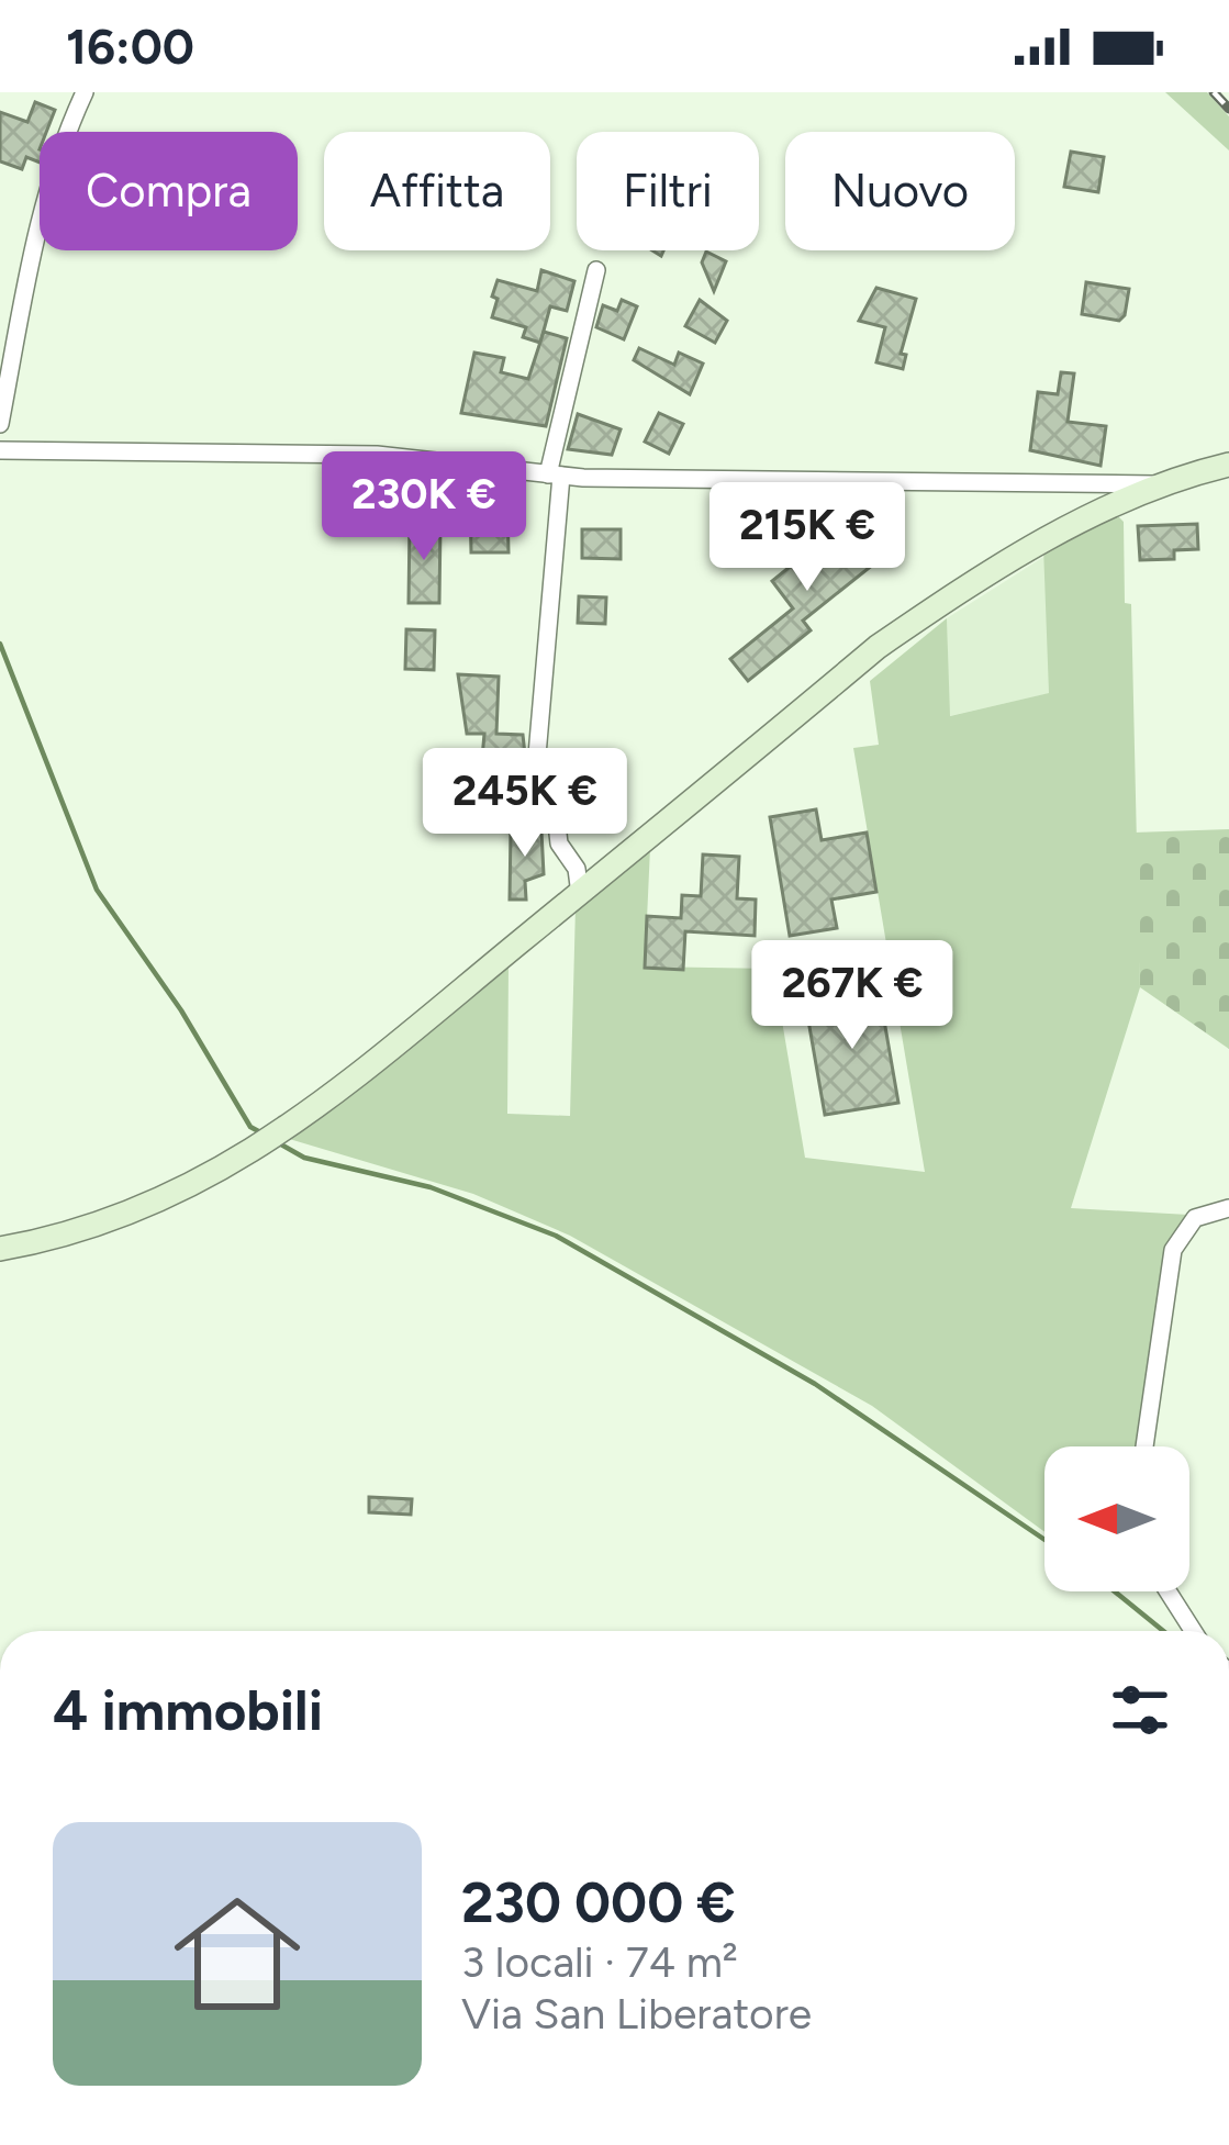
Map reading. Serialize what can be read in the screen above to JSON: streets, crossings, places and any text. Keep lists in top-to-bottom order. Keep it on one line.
{"north":"left","page":{"status":"16:00","chip":["Compra","Affitta","Filtri","Nuovo"],"price":["230K €","215K €","245K €","267K €"],"heading":"4 immobili","list":[{"name":"230 000 €","note":"3 locali · 74 m² · Via San Liberatore"}]}}
